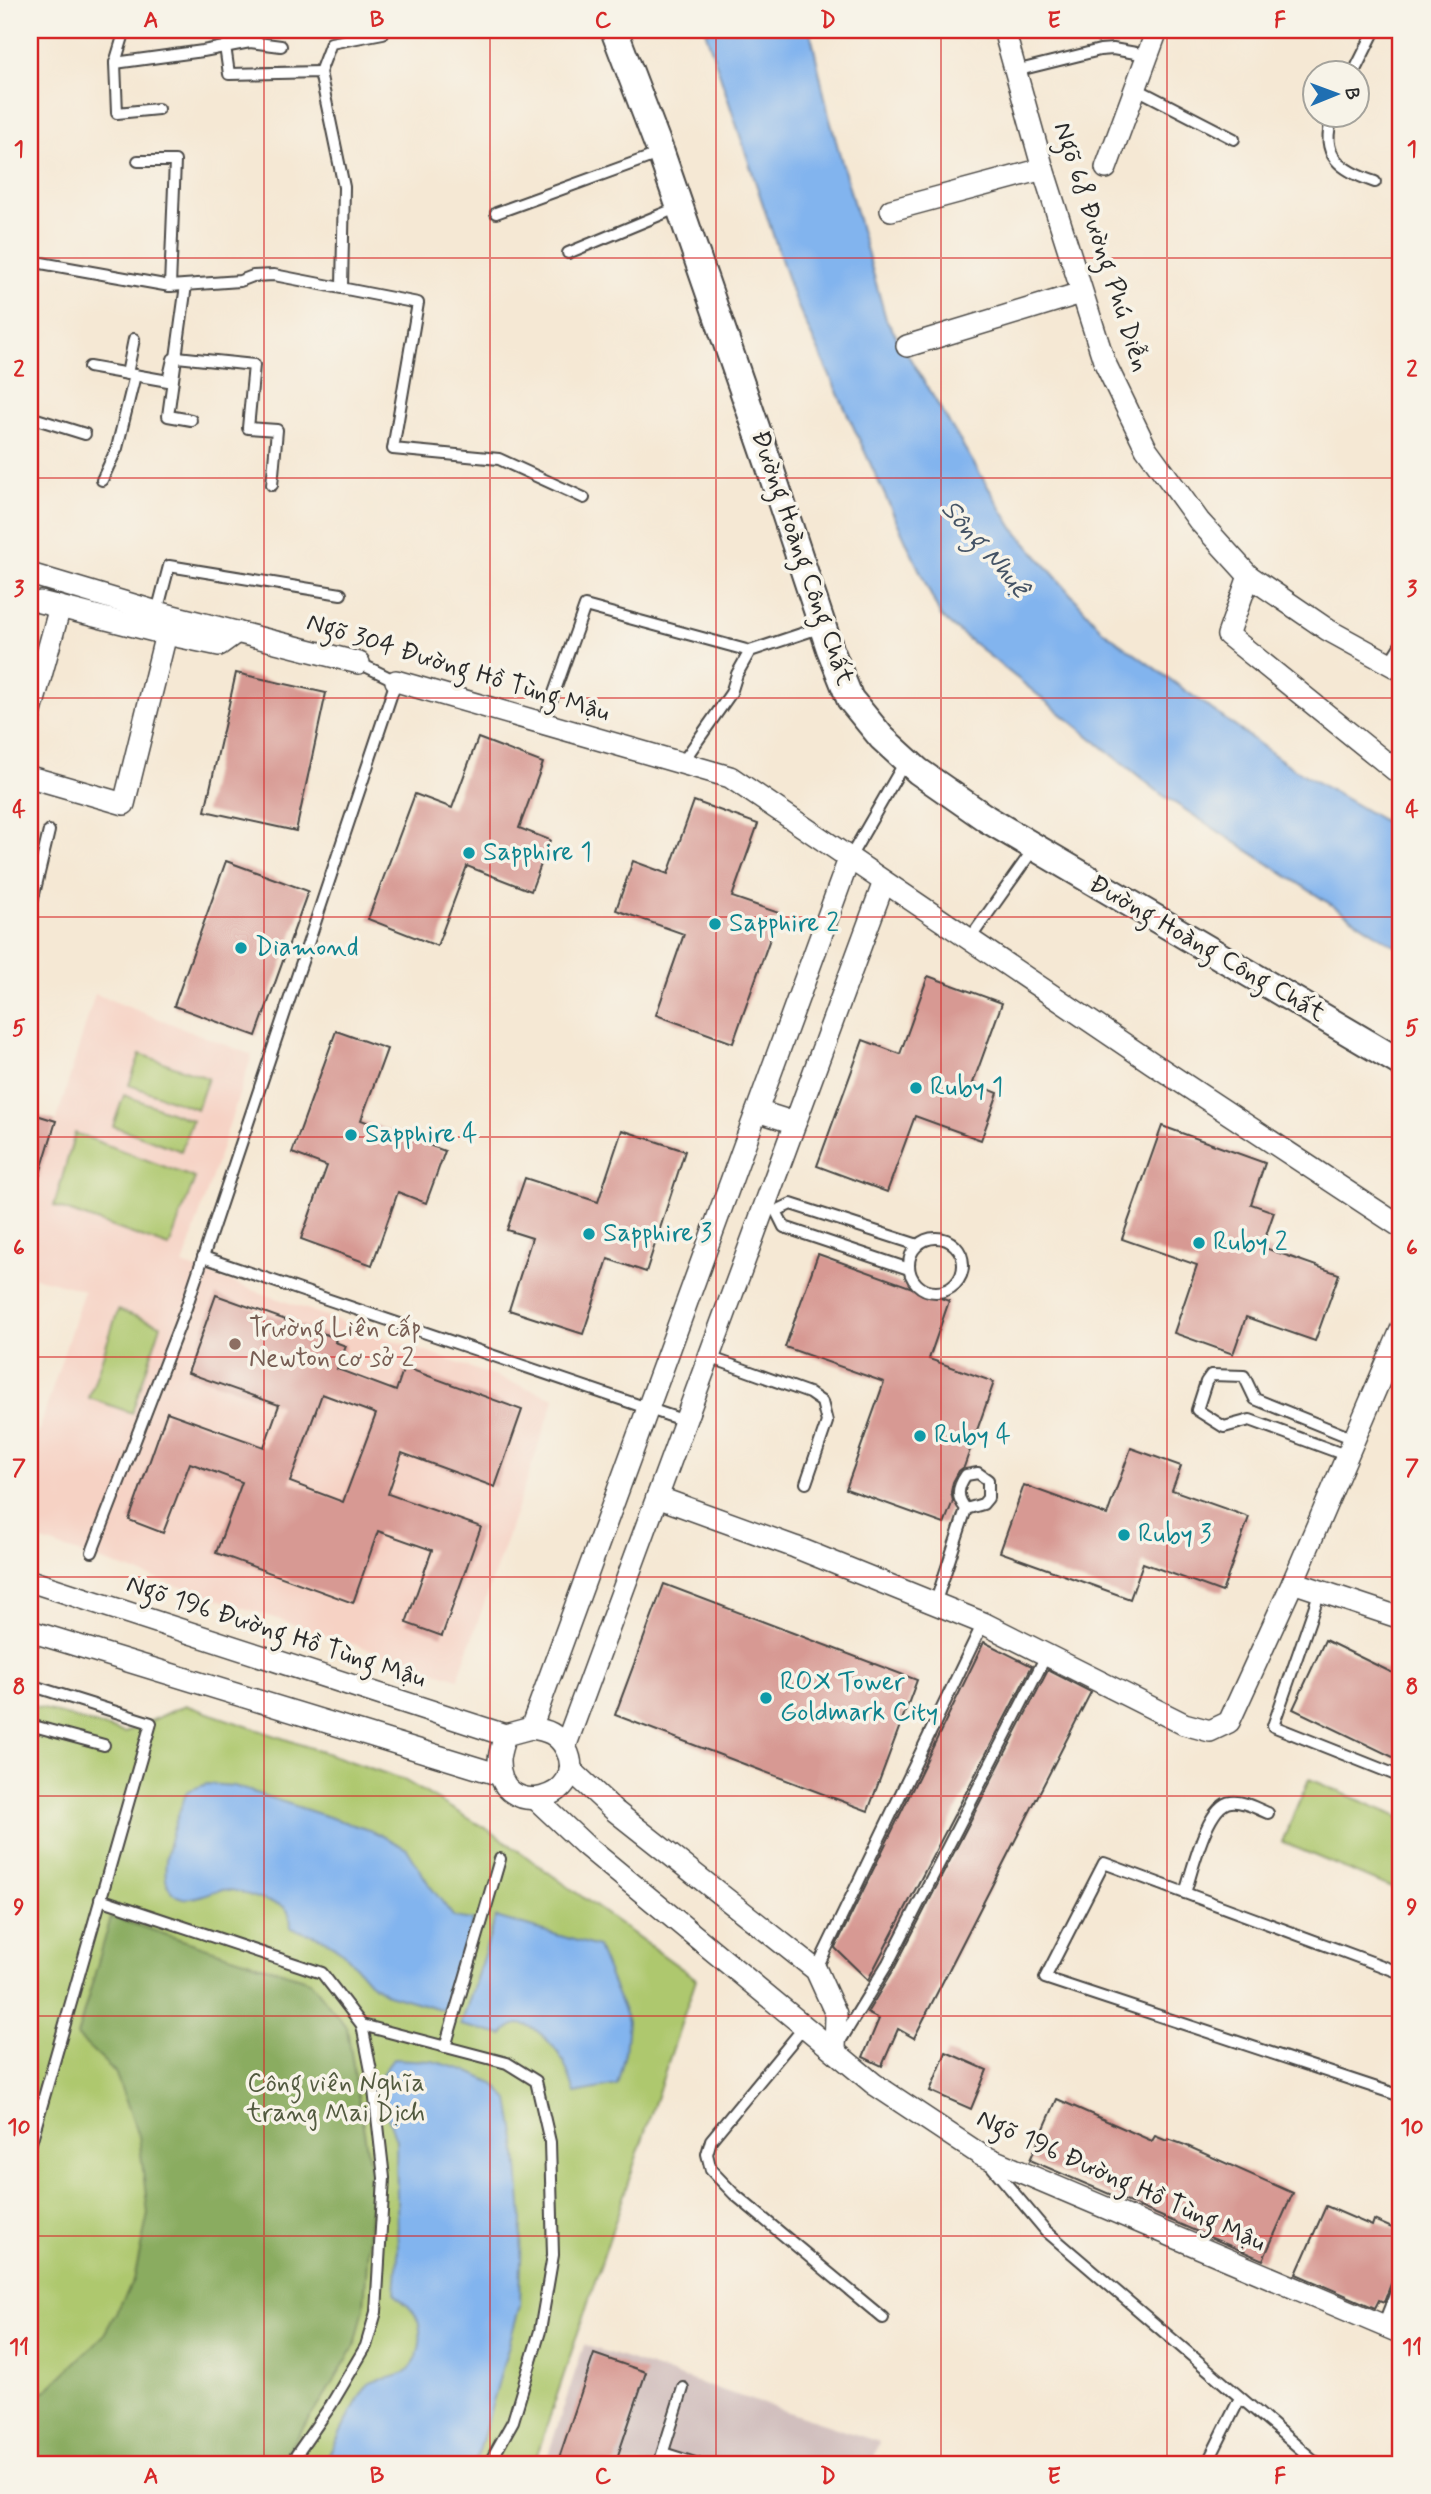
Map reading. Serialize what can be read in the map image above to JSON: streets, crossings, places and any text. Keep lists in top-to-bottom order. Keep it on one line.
{"streets":{"street":["Ngõ 68 Đường Phú Diễn","Đường Hoàng Công Chất","Ngõ 304 Đường Hồ Tùng Mậu","Ngõ 196 Đường Hồ Tùng Mậu"]},"water":["Sông Nhuệ"],"parks":["Công viên Nghĩa trang Mai Dịch"],"places":["Sapphire 1","Sapphire 2","Diamond","Ruby 1","Sapphire 4","Sapphire 3","Ruby 2","Trường Liên cấp Newton cơ sở 2","Ruby 4","Ruby 3","ROX Tower Goldmark City"],"north":"right","grid":{"columns":["A","B","C","D","E","F"],"rows":["1","2","3","4","5","6","7","8","9","10","11"]}}
